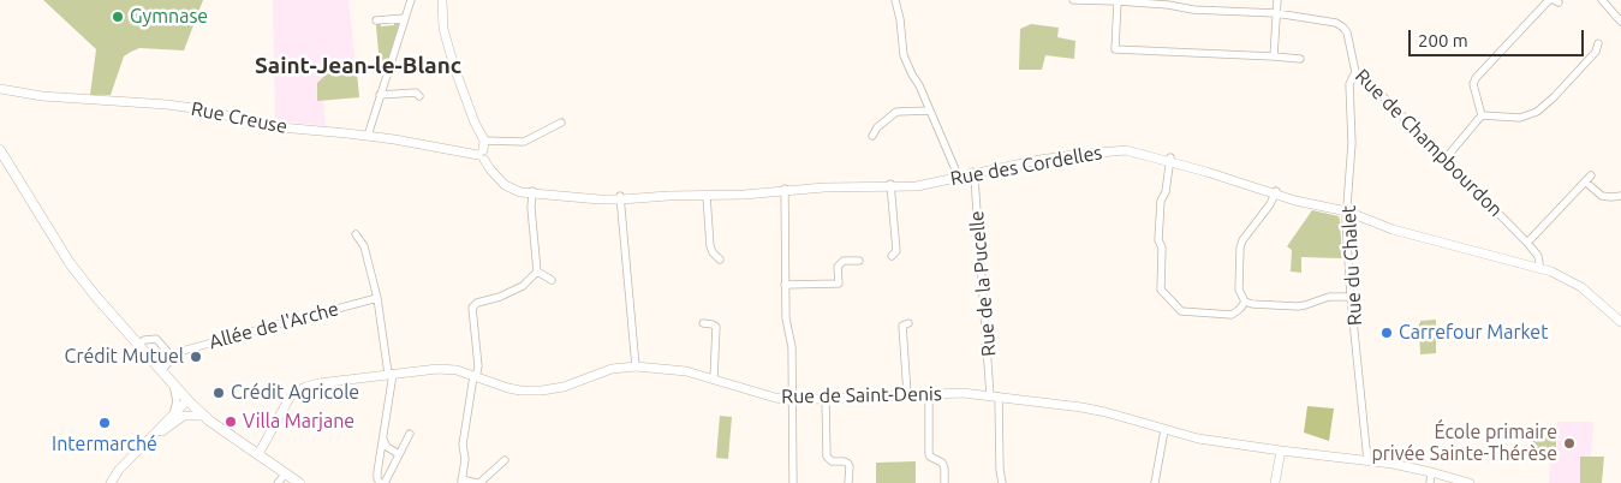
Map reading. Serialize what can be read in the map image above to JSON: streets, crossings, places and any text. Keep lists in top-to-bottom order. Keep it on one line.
{"streets":{"street":["Rue Creuse","Rue de Champbourdon","Rue des Cordelles","Rue du Chalet","Rue de la Pucelle","Allée de l'Arche","Rue de Saint-Denis"]},"crossings":[["Rue Creuse","Rue des Cordelles"],["Rue de Champbourdon","Rue des Cordelles"],["Rue de Champbourdon","Rue du Chalet"],["Rue des Cordelles","Rue du Chalet"],["Rue des Cordelles","Rue de la Pucelle"],["Rue du Chalet","Rue de Saint-Denis"],["Rue de la Pucelle","Rue de Saint-Denis"]],"districts":["Saint-Jean-le-Blanc"],"places":["Gymnase","Carrefour Market","Crédit Mutuel","Crédit Agricole","Villa Marjane","Intermarché","École primaire privée Sainte-Thérèse"],"scale_bar":"200 m"}
